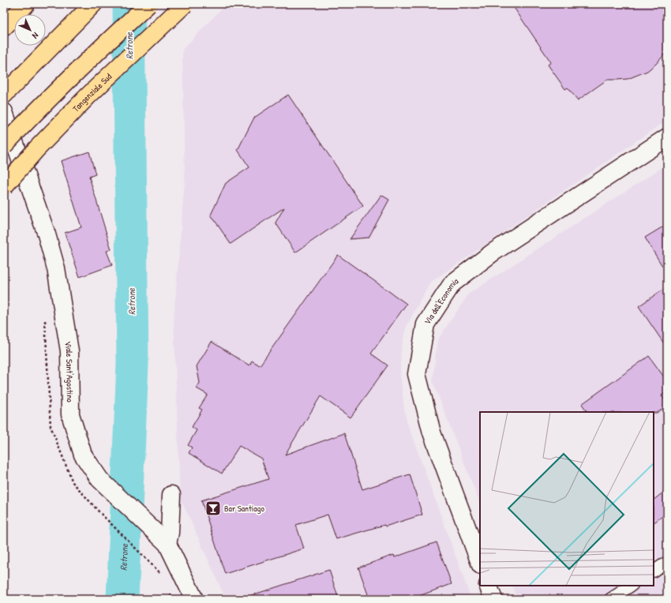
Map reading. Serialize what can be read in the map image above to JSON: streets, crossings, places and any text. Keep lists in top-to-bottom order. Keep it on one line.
{"streets":{"highway":["Tangenziale Sud"],"street":["Via dell'Economia","Viale Sant'Agostino"]},"water":["Retrone"],"places":{"bar":["Bar Santiago"]},"north":"bottom right"}
